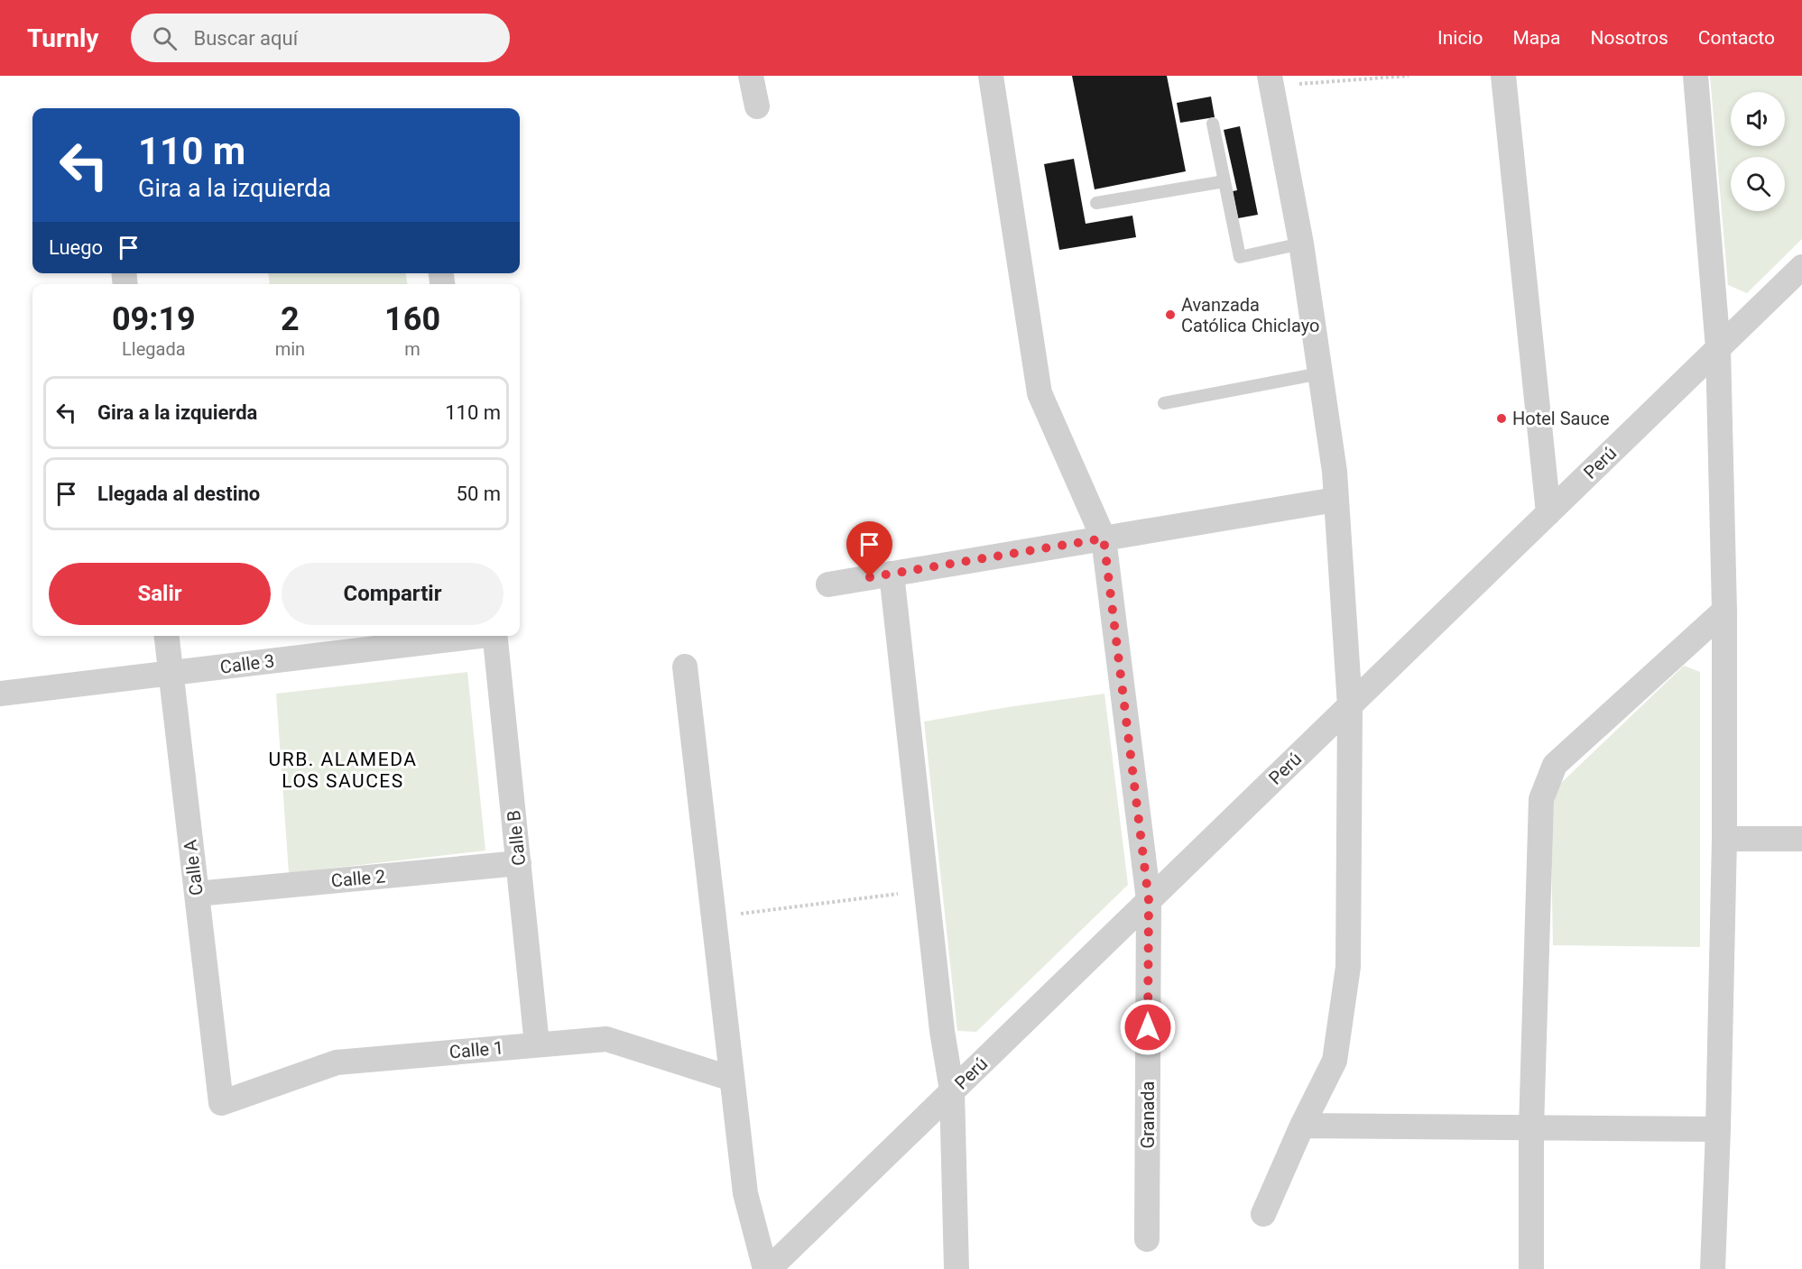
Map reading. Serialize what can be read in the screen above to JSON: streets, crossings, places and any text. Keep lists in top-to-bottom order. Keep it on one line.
{"streets":{"street":["Perú","Calle 3","Calle B","Calle A","Calle 2","Calle 1","Granada"]},"crossings":[["Perú","Granada"],["Calle 3","Calle A"],["Calle B","Calle 2"],["Calle B","Calle 1"],["Calle A","Calle 2"],["Calle A","Calle 1"]],"districts":["URB. ALAMEDA LOS SAUCES"],"places":["Avanzada Católica Chiclayo","Hotel Sauce"],"page":{"header":"Turnly","search":"Buscar aquí","nav":["Inicio","Mapa","Nosotros","Contacto"],"turn":["110 m","Gira a la izquierda"],"then":"Luego","eta":["09:19","Llegada","2","min","160","m"],"list":[{"name":"Gira a la izquierda","value":"110 m"},{"name":"Llegada al destino","value":"50 m"}],"buttons":["Salir","Compartir"]}}
